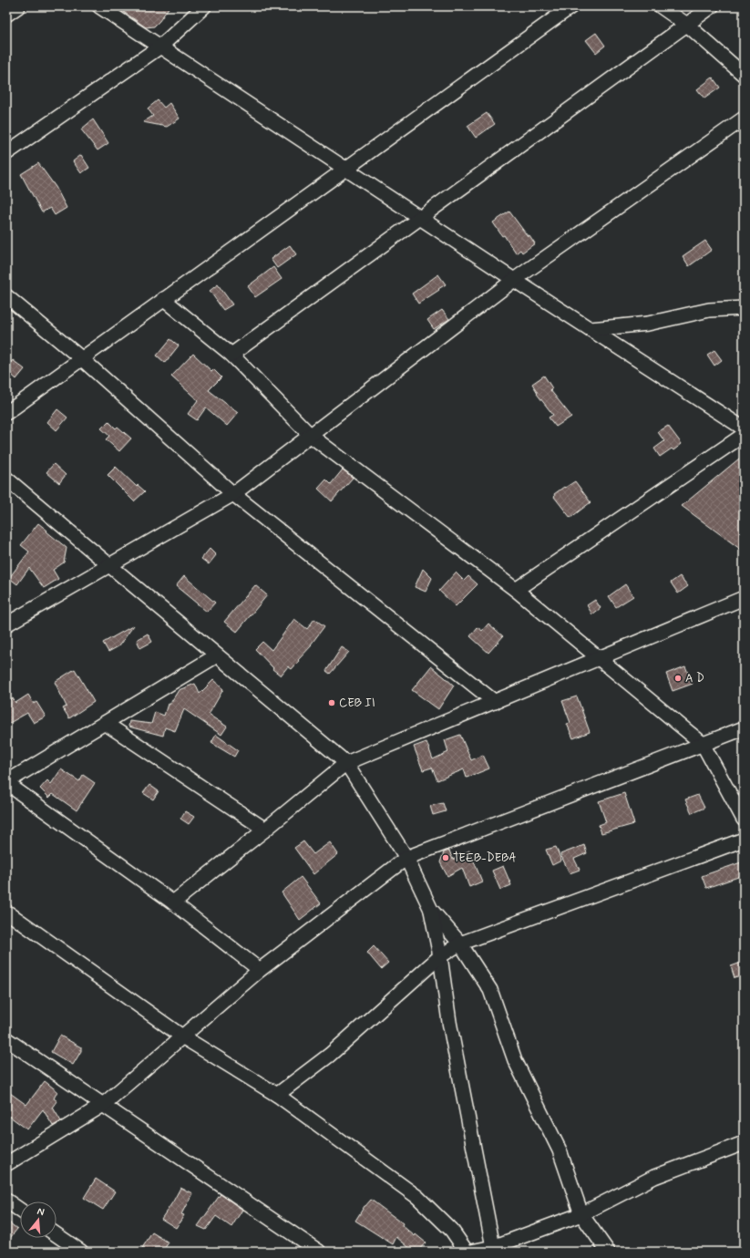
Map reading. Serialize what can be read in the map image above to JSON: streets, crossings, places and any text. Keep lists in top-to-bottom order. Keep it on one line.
{"places":["A D","CEB II","TEEB-DEBA"],"north":"top"}
